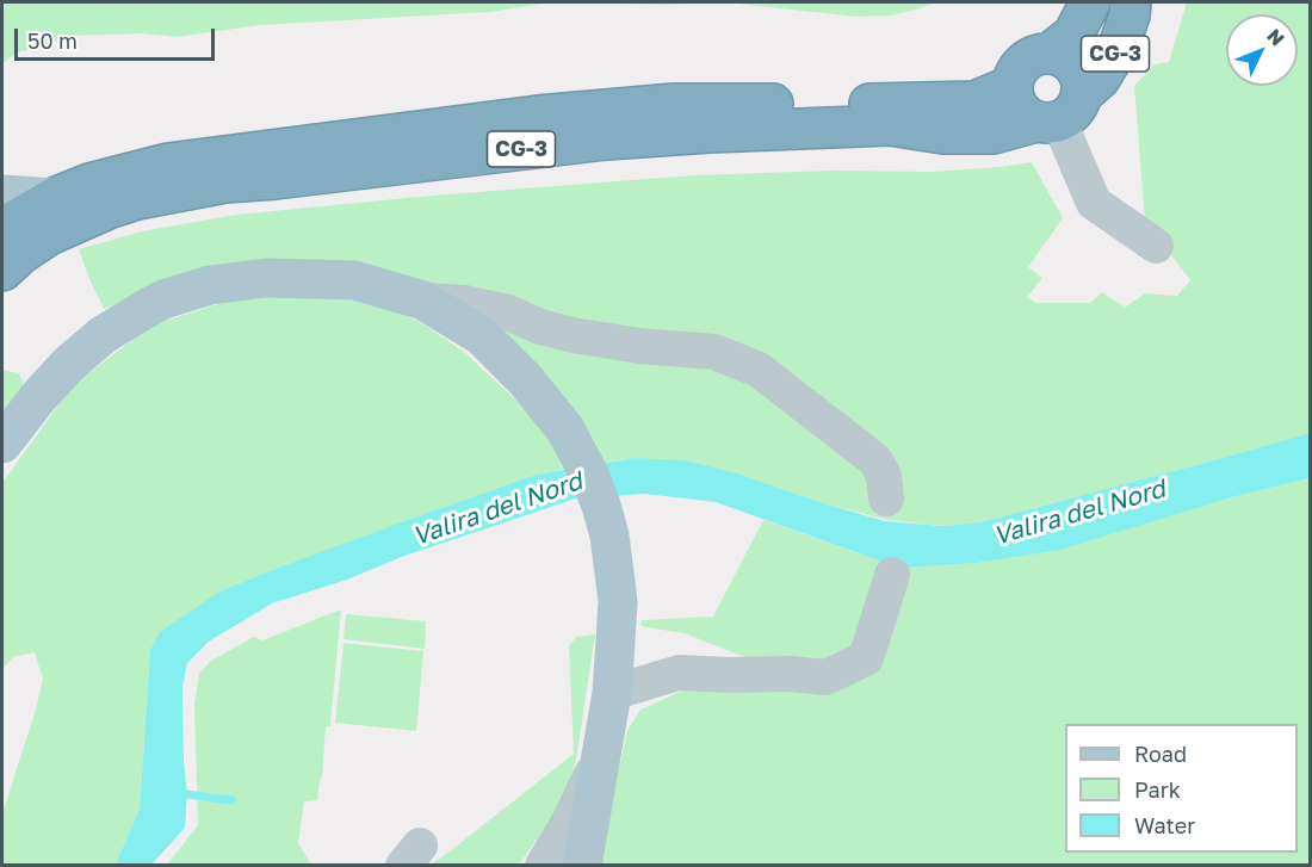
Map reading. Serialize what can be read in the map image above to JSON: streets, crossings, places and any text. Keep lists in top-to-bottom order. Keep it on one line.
{"streets":{"highway":["CG-3"]},"water":["Valira del Nord"],"legend":["Road","Park","Water"],"scale_bar":"50 m","north":"top right"}
